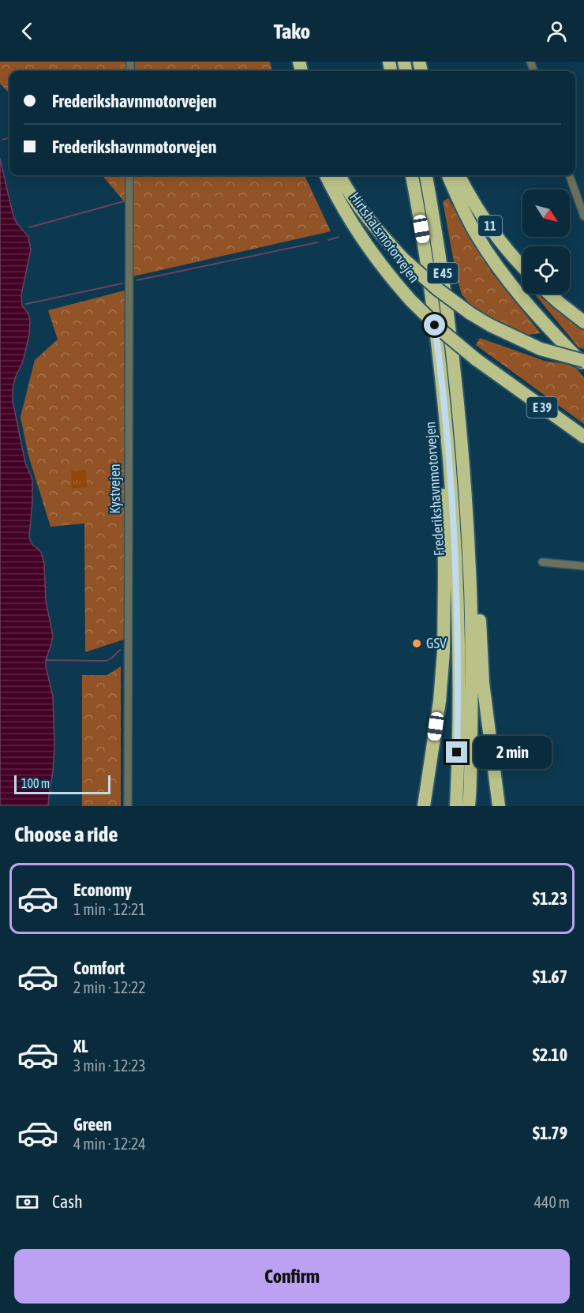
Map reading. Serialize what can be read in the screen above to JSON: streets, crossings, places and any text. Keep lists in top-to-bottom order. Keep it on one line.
{"streets":{"highway":["11","Hirtshalsmotorvejen","E 45","E 39","Frederikshavnmotorvejen"],"street":["Kystvejen"]},"places":["GSV"],"scale_bar":"100 m","north":"bottom right","page":{"header":"Tako","banner":["Frederikshavnmotorvejen","Frederikshavnmotorvejen"],"bubble":"2 min","scale":"100 m","heading":"Choose a ride","list":[{"name":"Economy","note":"1 min · 12:21","value":"$1.23"},{"name":"Comfort","note":"2 min · 12:22","value":"$1.67"},{"name":"XL","note":"3 min · 12:23","value":"$2.10"},{"name":"Green","note":"4 min · 12:24","value":"$1.79"}],"pay":["Cash","440 m"],"buttons":"Confirm"}}
